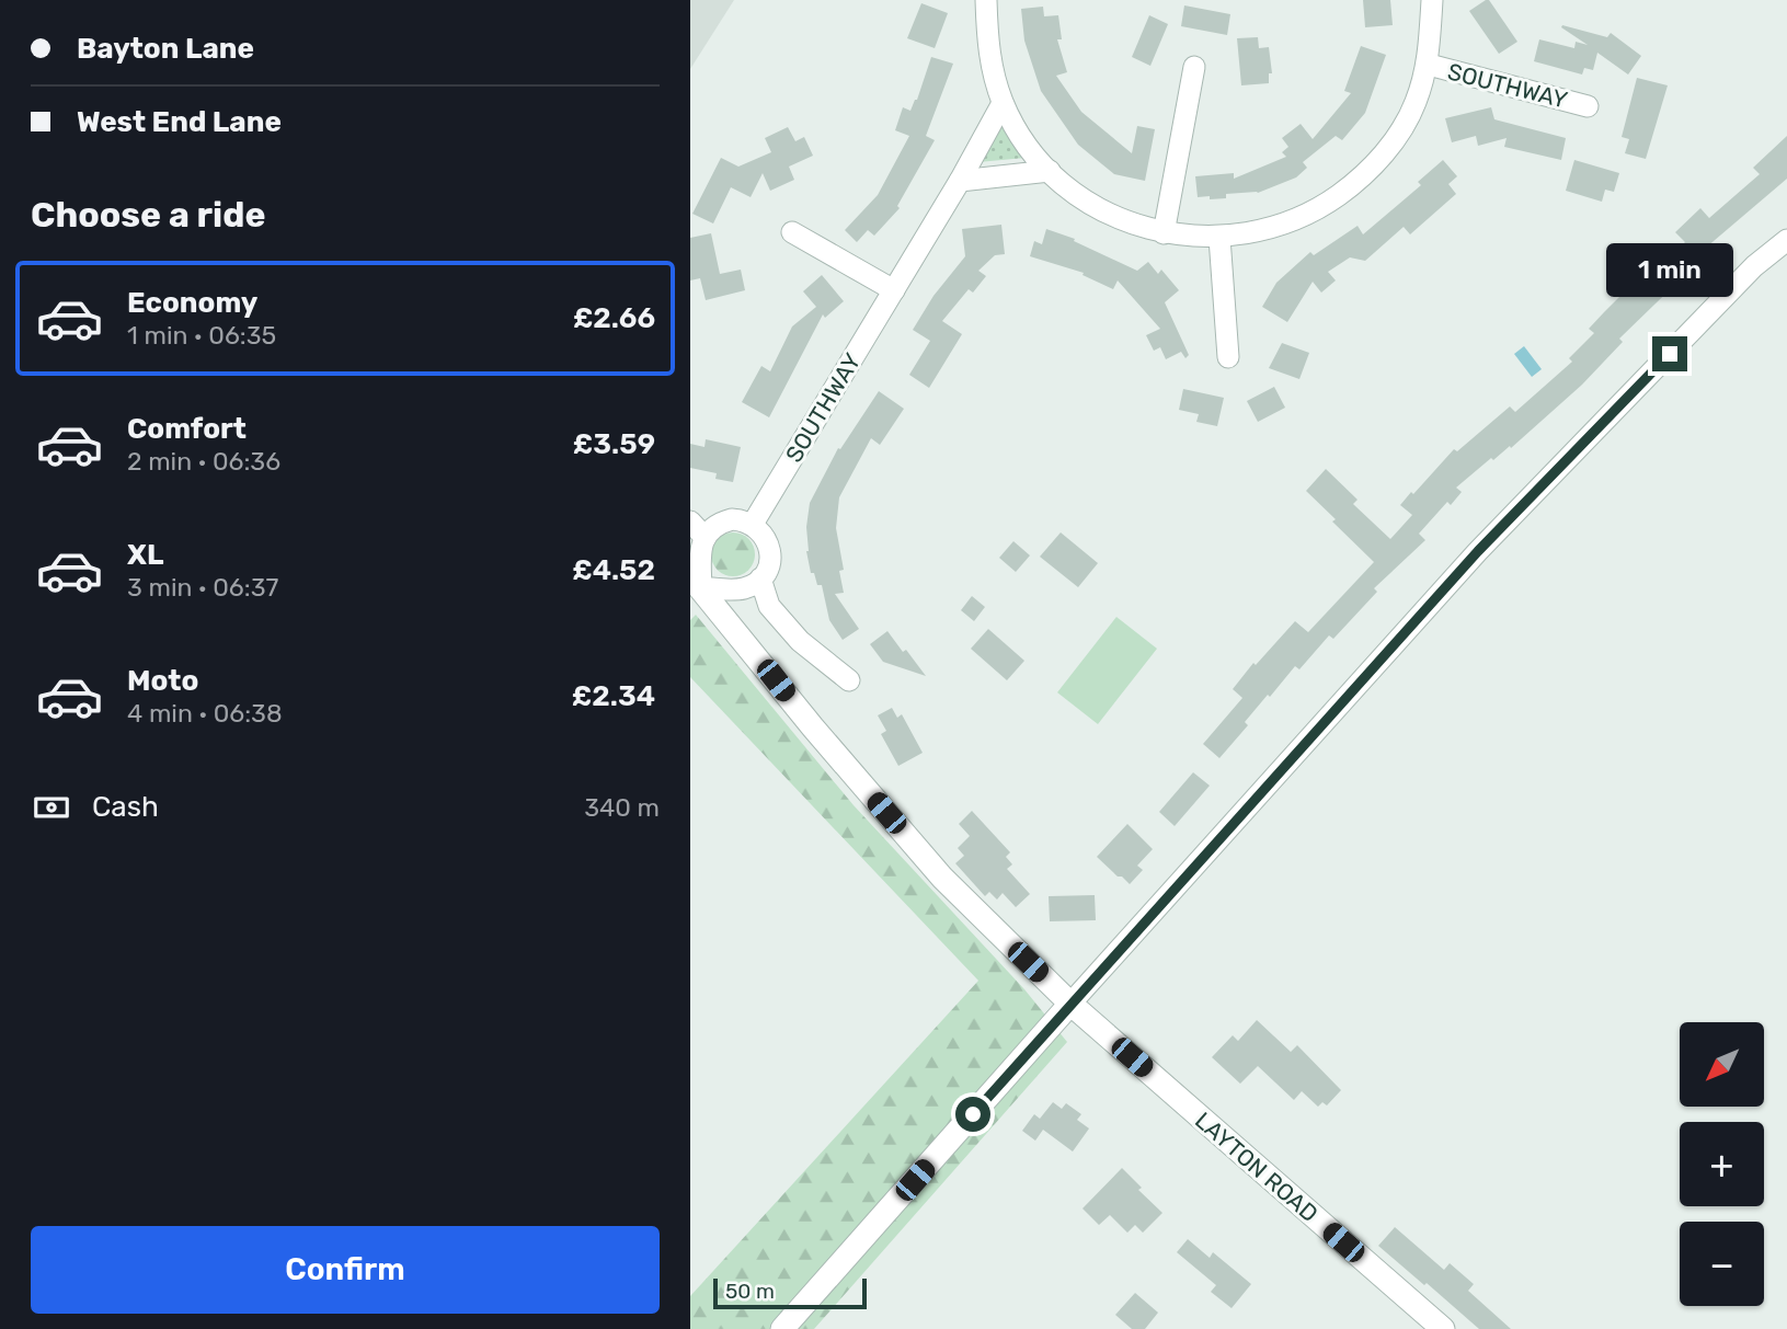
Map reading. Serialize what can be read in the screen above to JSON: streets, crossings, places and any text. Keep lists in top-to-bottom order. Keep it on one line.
{"streets":{"street":["SOUTHWAY","LAYTON ROAD"]},"crossings":[["SOUTHWAY","LAYTON ROAD"]],"scale_bar":"50 m","north":"bottom left","page":{"banner":["Bayton Lane","West End Lane"],"heading":"Choose a ride","bubble":"1 min","list":[{"name":"Economy","note":"1 min · 06:35","value":"£2.66"},{"name":"Comfort","note":"2 min · 06:36","value":"£3.59"},{"name":"XL","note":"3 min · 06:37","value":"£4.52"},{"name":"Moto","note":"4 min · 06:38","value":"£2.34"}],"pay":["Cash","340 m"],"map_buttons":["+","−"],"buttons":"Confirm","scale":"50 m"}}
